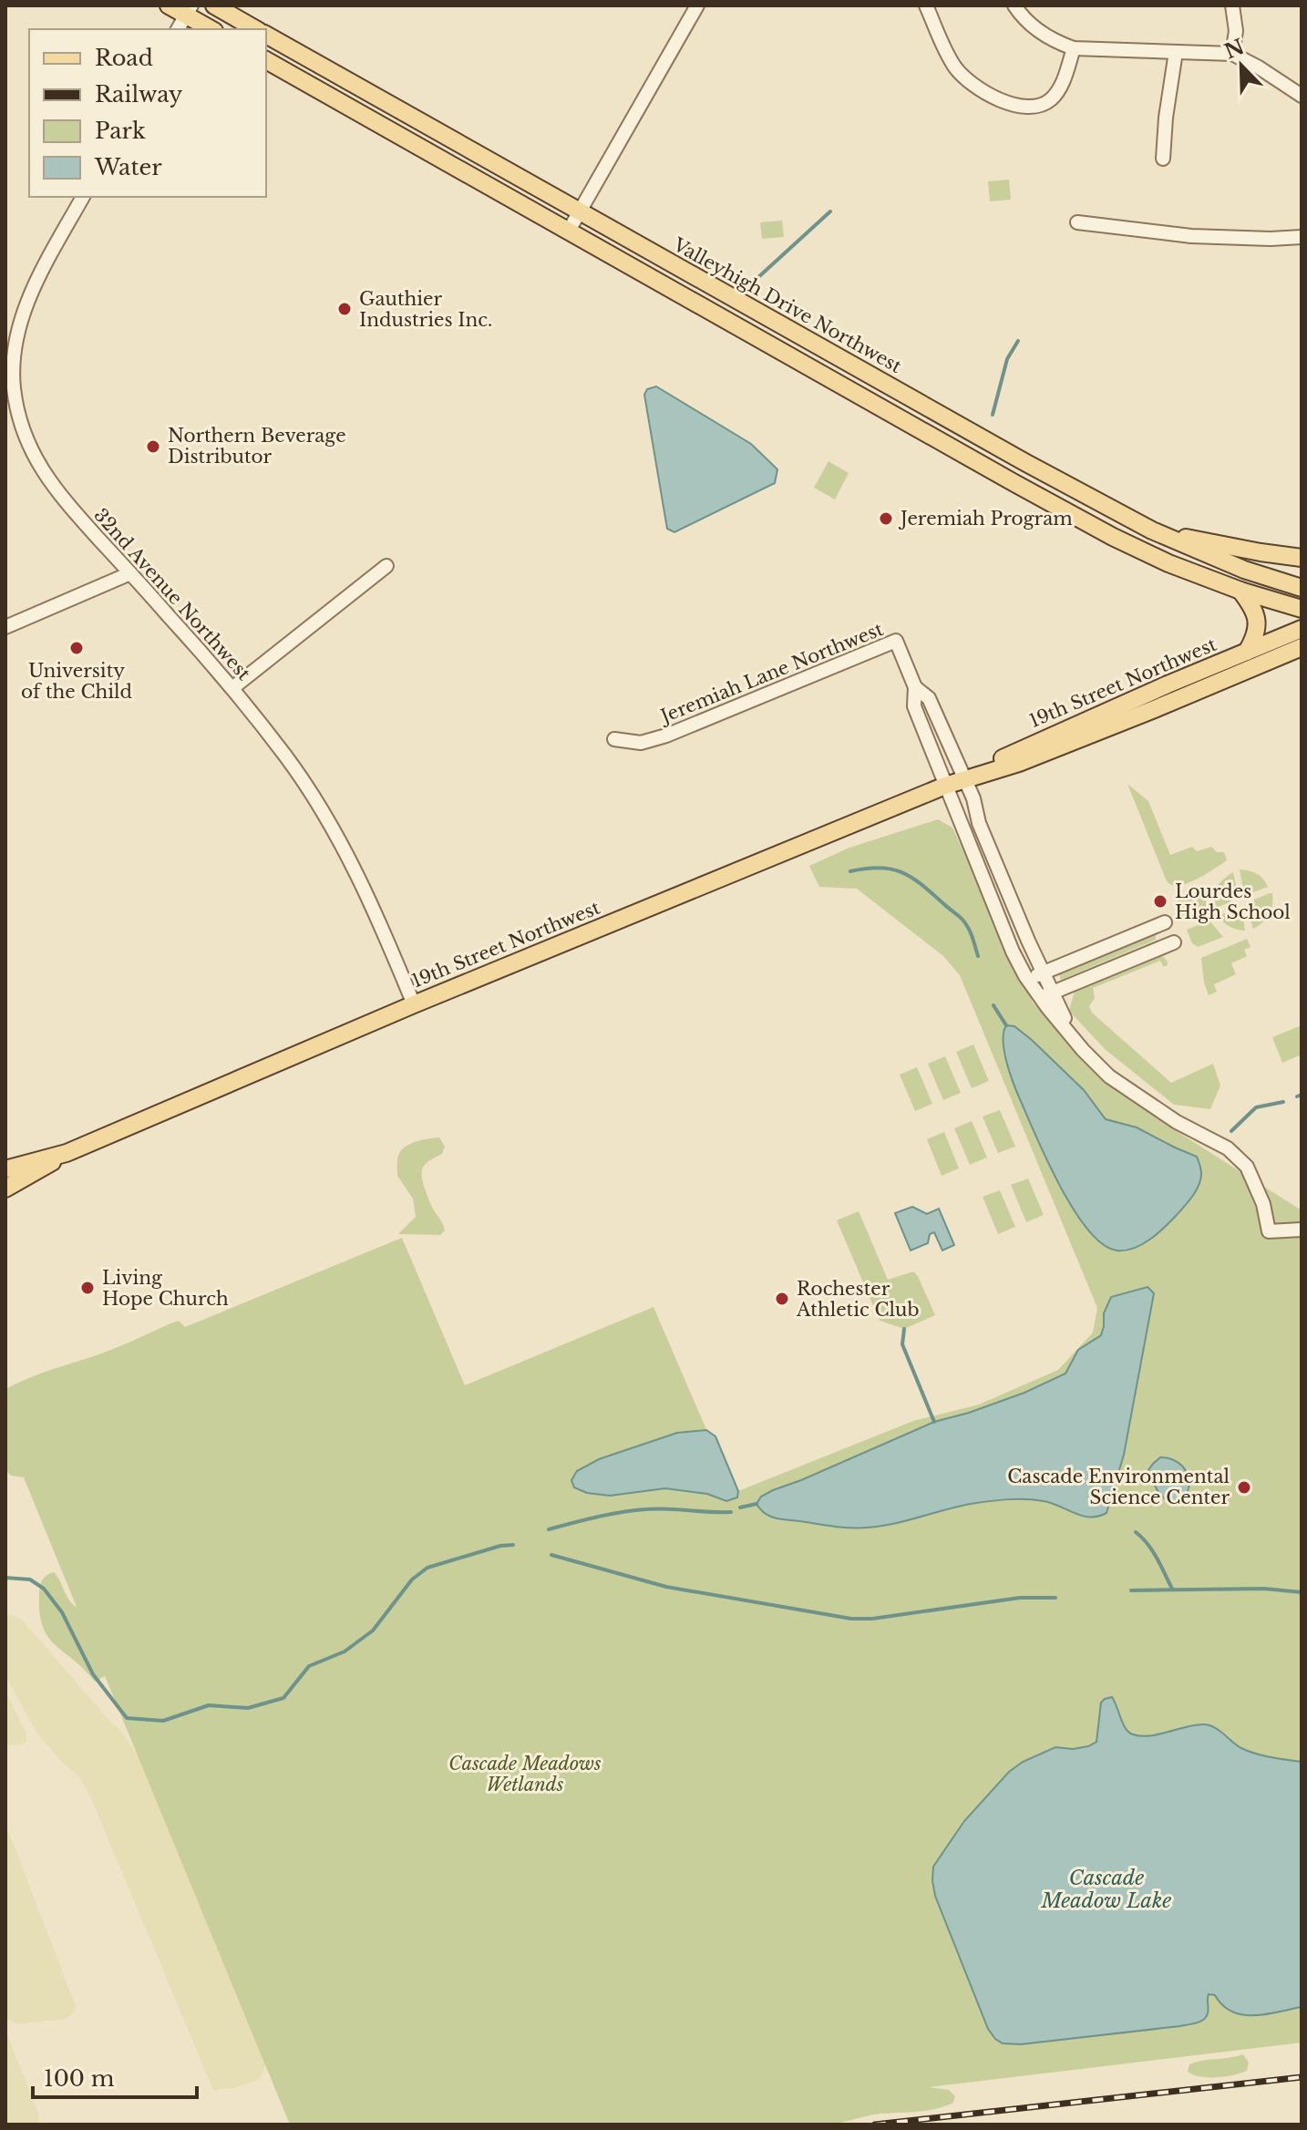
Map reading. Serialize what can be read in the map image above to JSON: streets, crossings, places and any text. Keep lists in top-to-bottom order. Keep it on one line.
{"streets":{"main road":["Valleyhigh Drive Northwest","19th Street Northwest"],"street":["32nd Avenue Northwest","Jeremiah Lane Northwest"]},"crossings":[["32nd Avenue Northwest","19th Street Northwest"],["Jeremiah Lane Northwest","19th Street Northwest"]],"water":["Cascade Meadow Lake"],"parks":["Cascade Meadows Wetlands"],"places":["Gauthier Industries Inc.","Northern Beverage Distributor","Jeremiah Program","University of the Child","Lourdes High School","Living Hope Church","Rochester Athletic Club","Cascade Environmental Science Center"],"legend":["Road","Railway","Park","Water"],"scale_bar":"100 m","north":"top left"}
